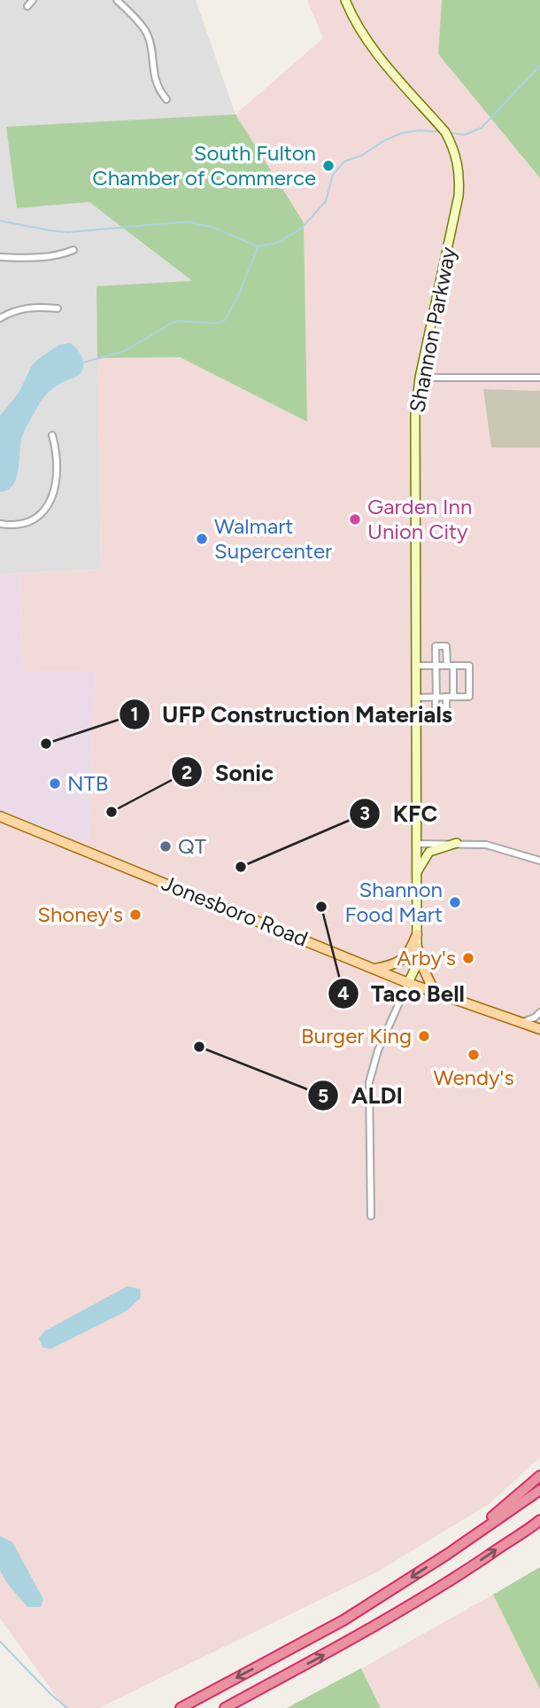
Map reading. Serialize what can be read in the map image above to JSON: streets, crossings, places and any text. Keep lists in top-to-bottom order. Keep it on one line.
{"streets":{"main road":["Jonesboro Road"],"street":["Shannon Parkway"]},"crossings":[["Shannon Parkway","Jonesboro Road"]],"places":["South Fulton Chamber of Commerce","Garden Inn Union City","Walmart Supercenter","UFP Construction Materials","NTB","Sonic","QT","KFC","Shannon Food Mart","Taco Bell","Shoney's","Arby's","Burger King","ALDI","Wendy's"]}
